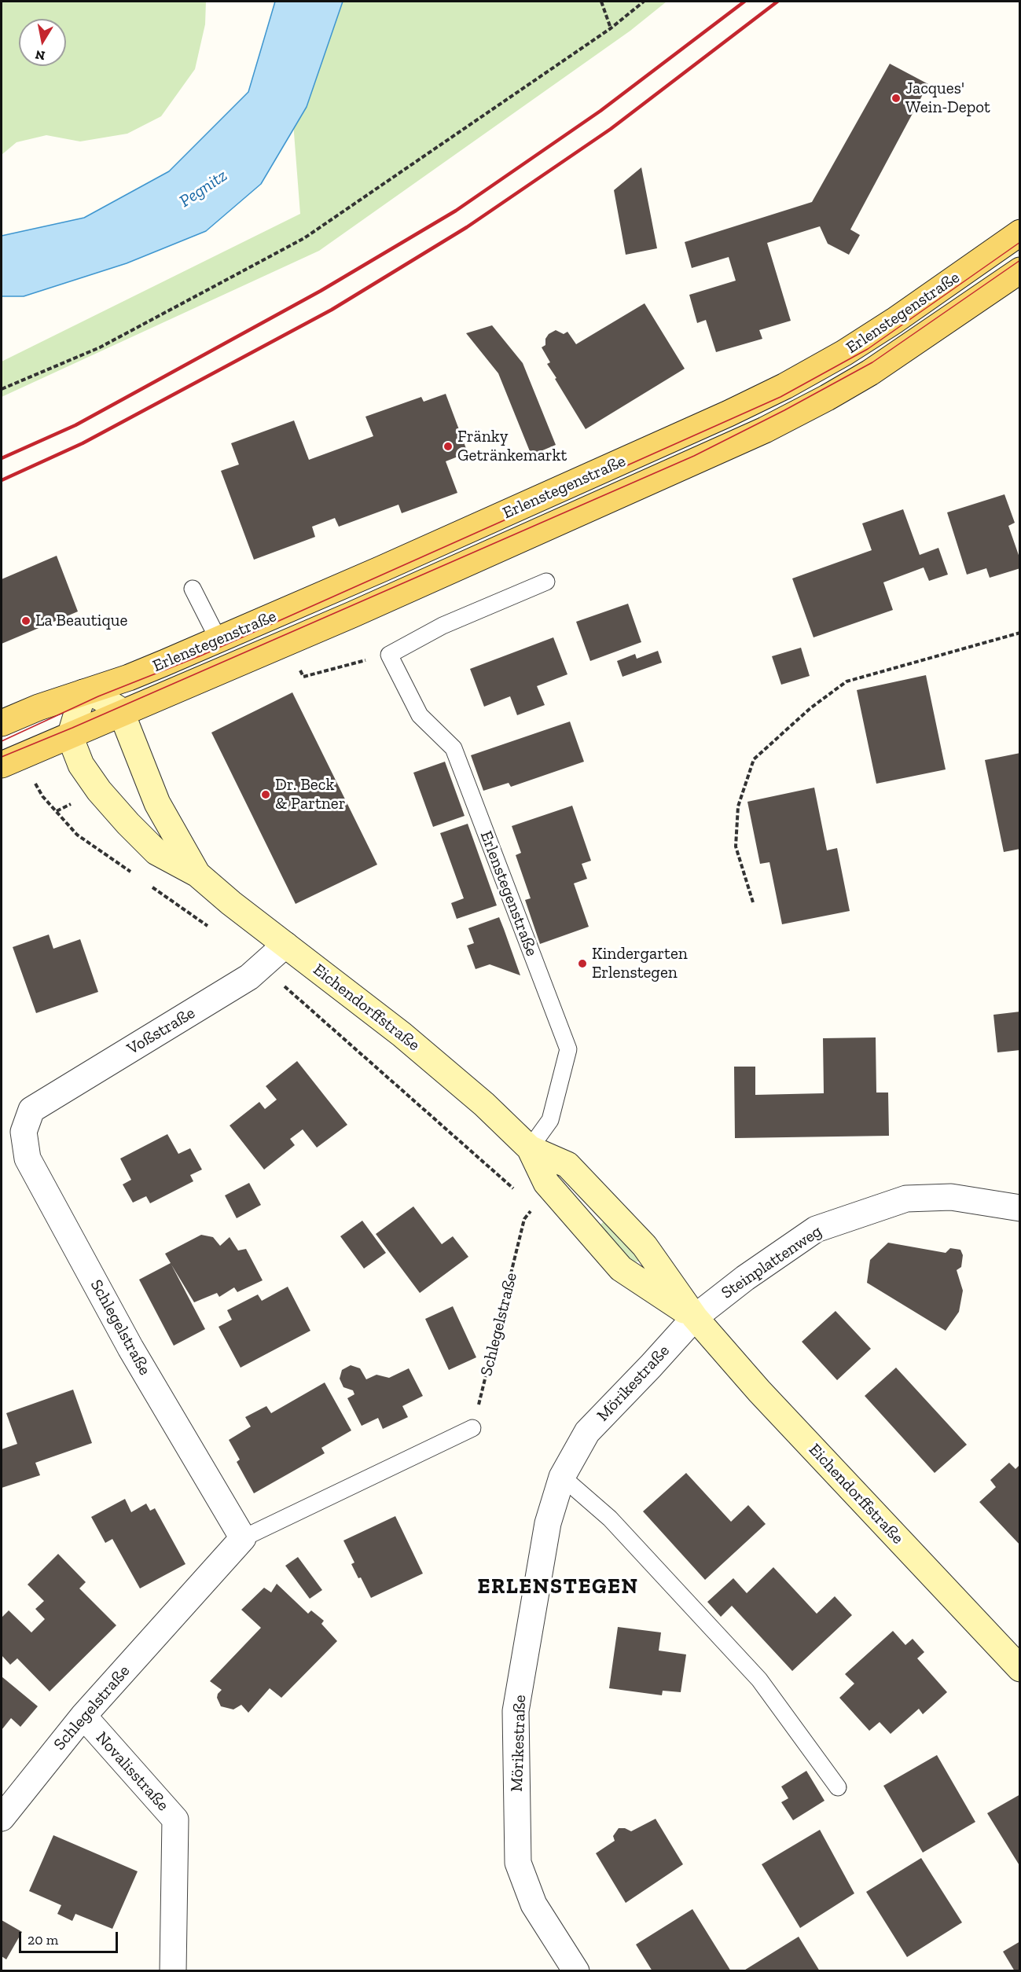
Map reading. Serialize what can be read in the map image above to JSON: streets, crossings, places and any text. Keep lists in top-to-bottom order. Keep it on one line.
{"streets":{"main road":["Erlenstegenstraße"],"street":["Eichendorffstraße","Voßstraße","Steinplattenweg","Schlegelstraße","Mörikestraße","Novalisstraße"]},"crossings":[["Erlenstegenstraße","Eichendorffstraße"],["Eichendorffstraße","Voßstraße"],["Eichendorffstraße","Steinplattenweg"],["Eichendorffstraße","Mörikestraße"],["Voßstraße","Schlegelstraße"],["Steinplattenweg","Mörikestraße"],["Schlegelstraße","Novalisstraße"]],"districts":["ERLENSTEGEN"],"water":["Pegnitz"],"places":["Jacques' Wein-Depot","Fränky Getränkemarkt","La Beautique","Dr. Beck & Partner","Kindergarten Erlenstegen"],"scale_bar":"20 m","north":"bottom"}
